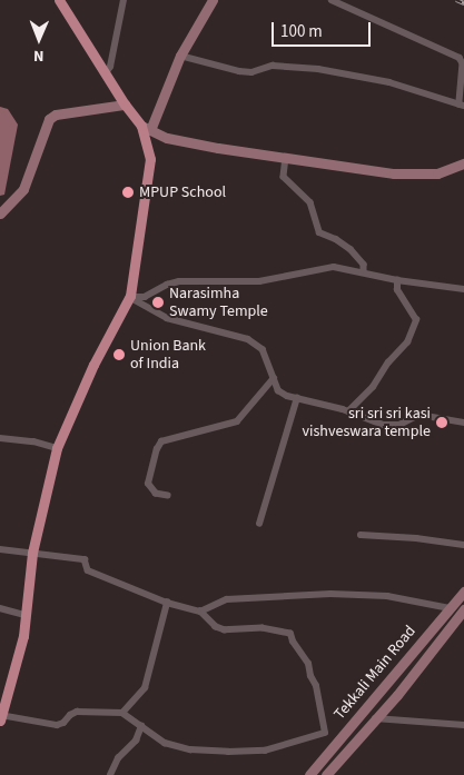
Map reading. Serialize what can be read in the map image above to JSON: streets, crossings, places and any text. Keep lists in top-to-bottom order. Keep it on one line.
{"streets":{"main road":["Tekkali Main Road"]},"places":["MPUP School","Narasimha Swamy Temple","Union Bank of India","sri sri sri kasi vishveswara temple"],"scale_bar":"100 m","north":"bottom"}
